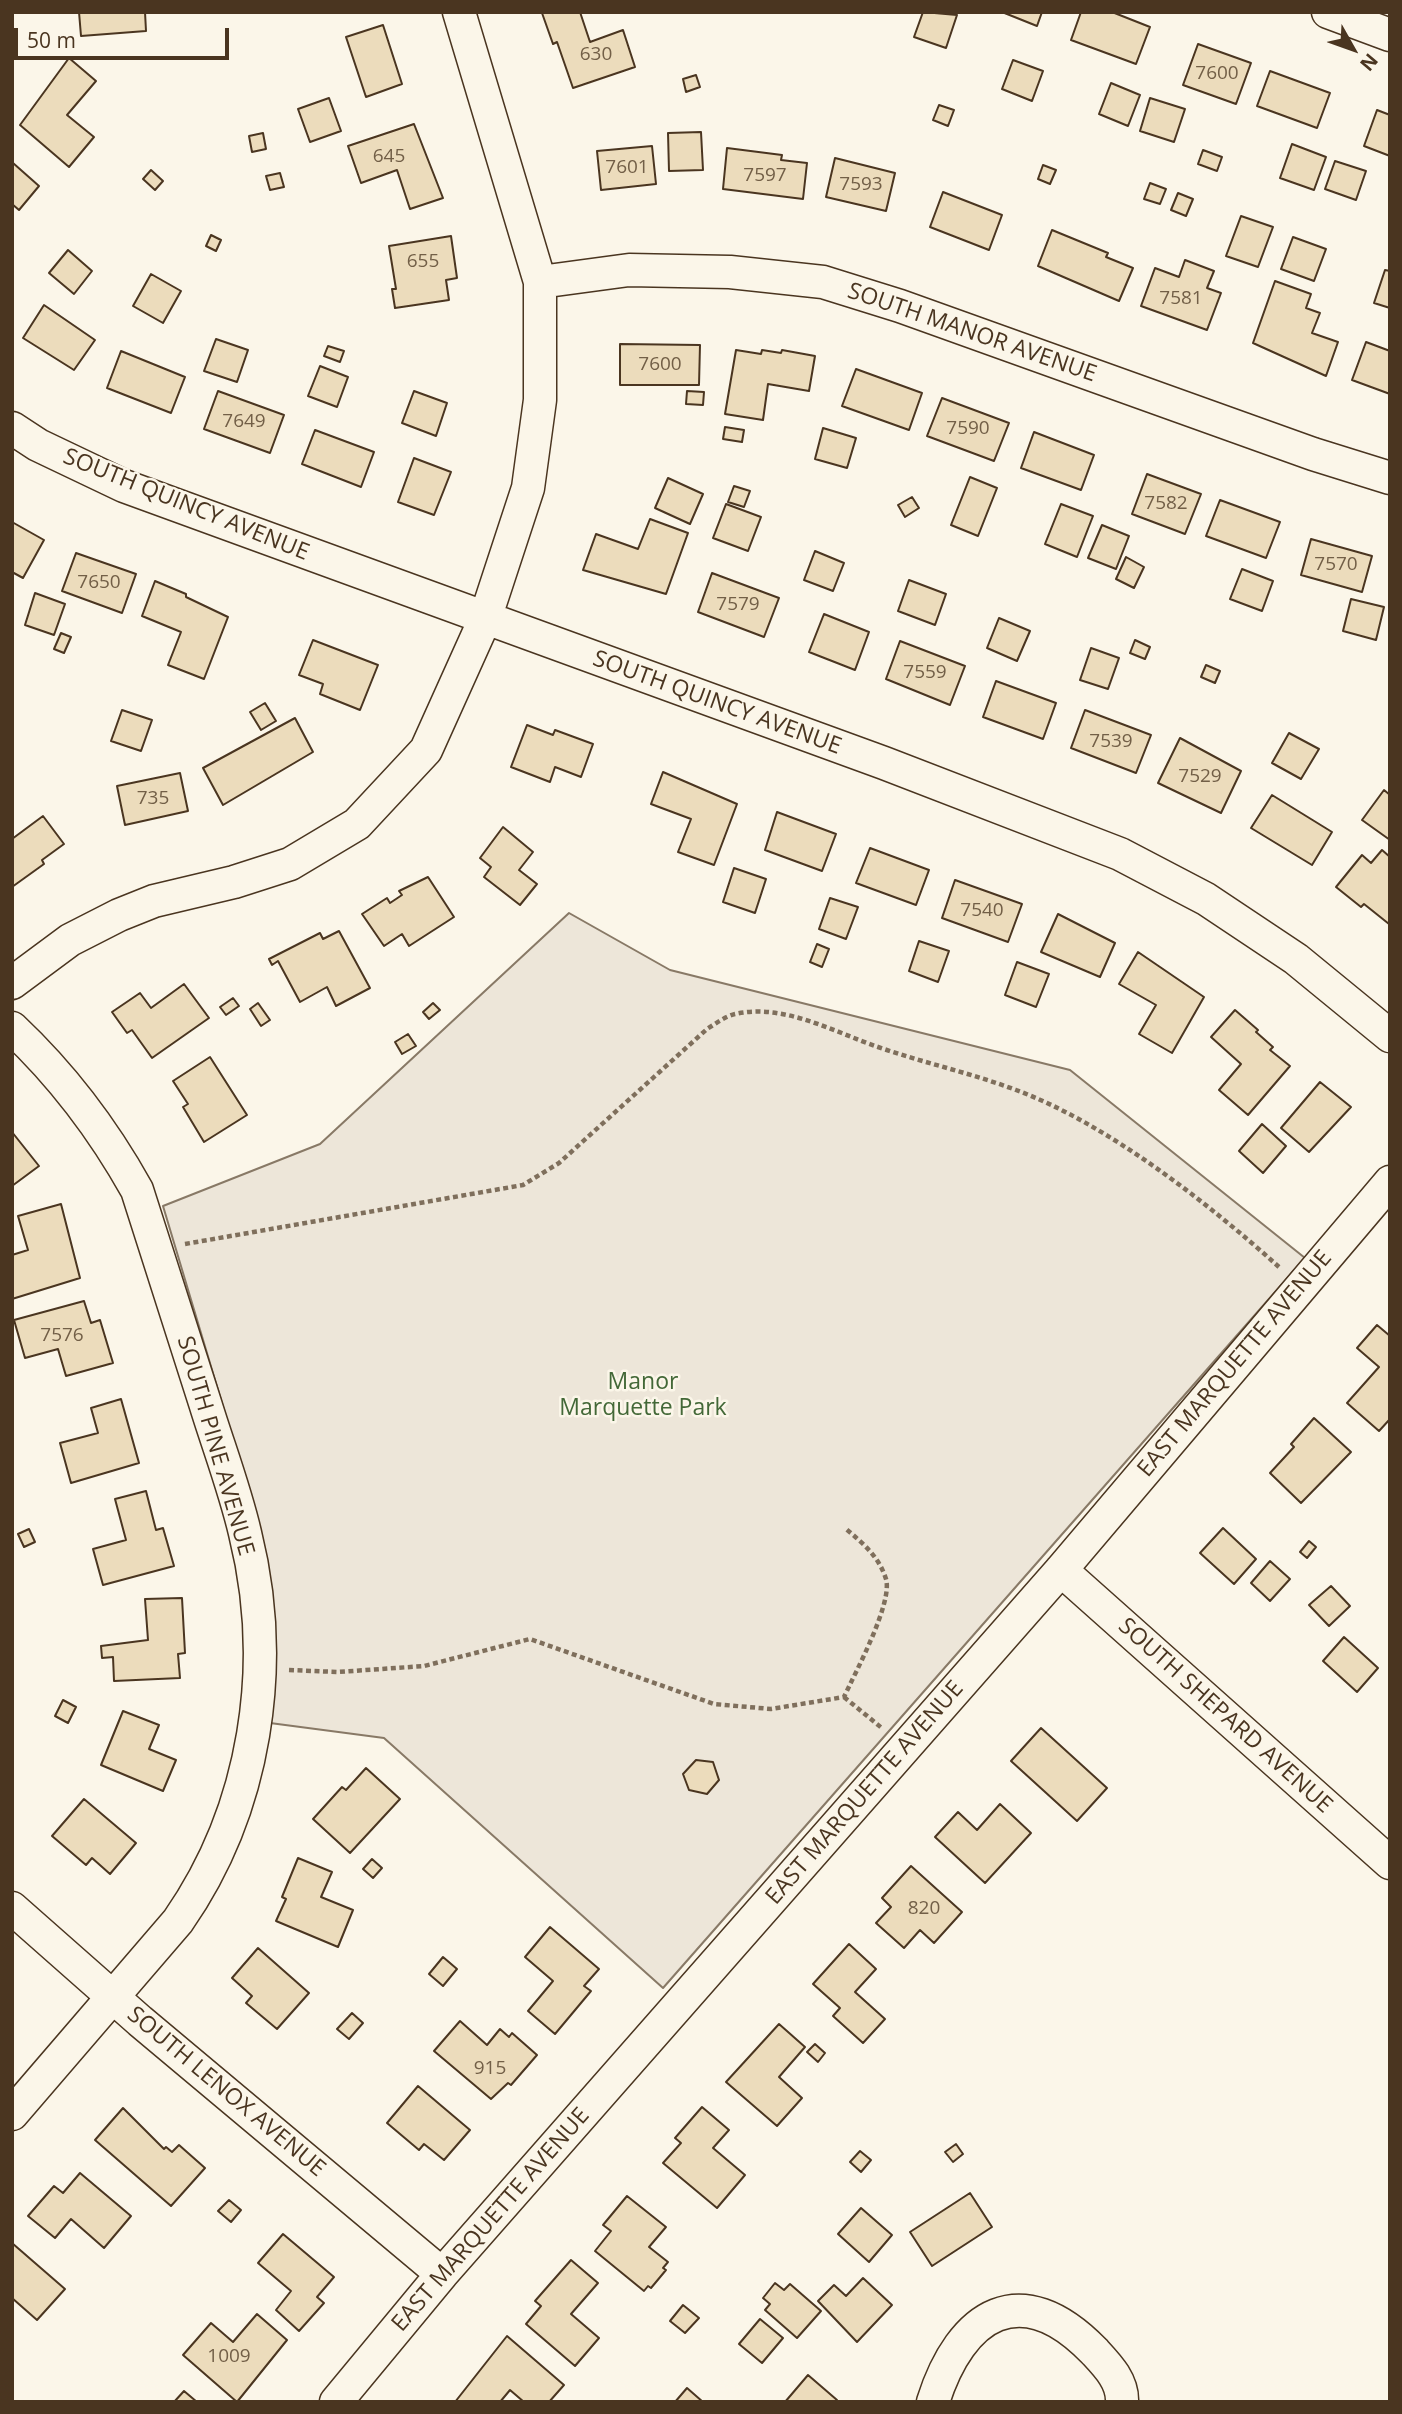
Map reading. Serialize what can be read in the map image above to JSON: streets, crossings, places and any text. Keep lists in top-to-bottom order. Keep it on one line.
{"streets":{"street":["SOUTH MANOR AVENUE","SOUTH QUINCY AVENUE","EAST MARQUETTE AVENUE","SOUTH PINE AVENUE","SOUTH SHEPARD AVENUE","SOUTH LENOX AVENUE"]},"crossings":[["EAST MARQUETTE AVENUE","SOUTH SHEPARD AVENUE"],["EAST MARQUETTE AVENUE","SOUTH LENOX AVENUE"],["SOUTH PINE AVENUE","SOUTH LENOX AVENUE"]],"parks":["Manor Marquette Park"],"house_numbers":["630","7600","645","7601","7597","7593","655","7581","7600","7649","7590","7582","7570","7650","7579","7559","7539","7529","735","7540","7576","820","915","1009"],"scale_bar":"50 m","north":"bottom right"}
